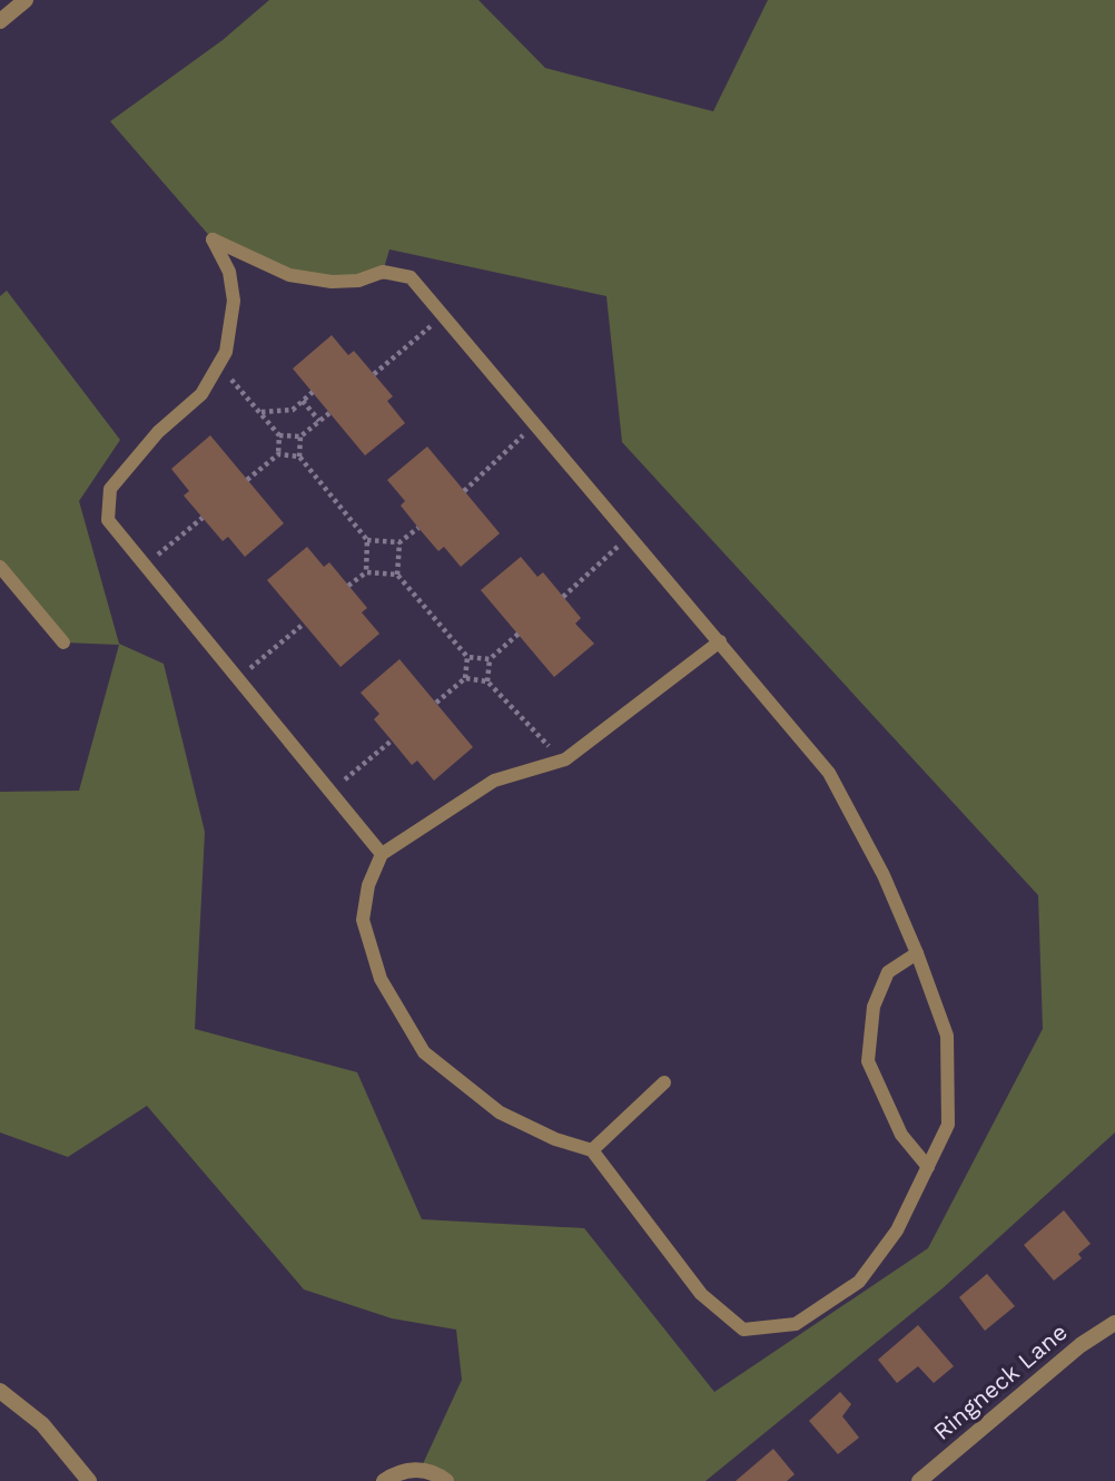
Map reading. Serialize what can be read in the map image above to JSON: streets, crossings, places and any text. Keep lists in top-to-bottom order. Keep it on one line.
{"streets":{"street":["Ringneck Lane"]}}
